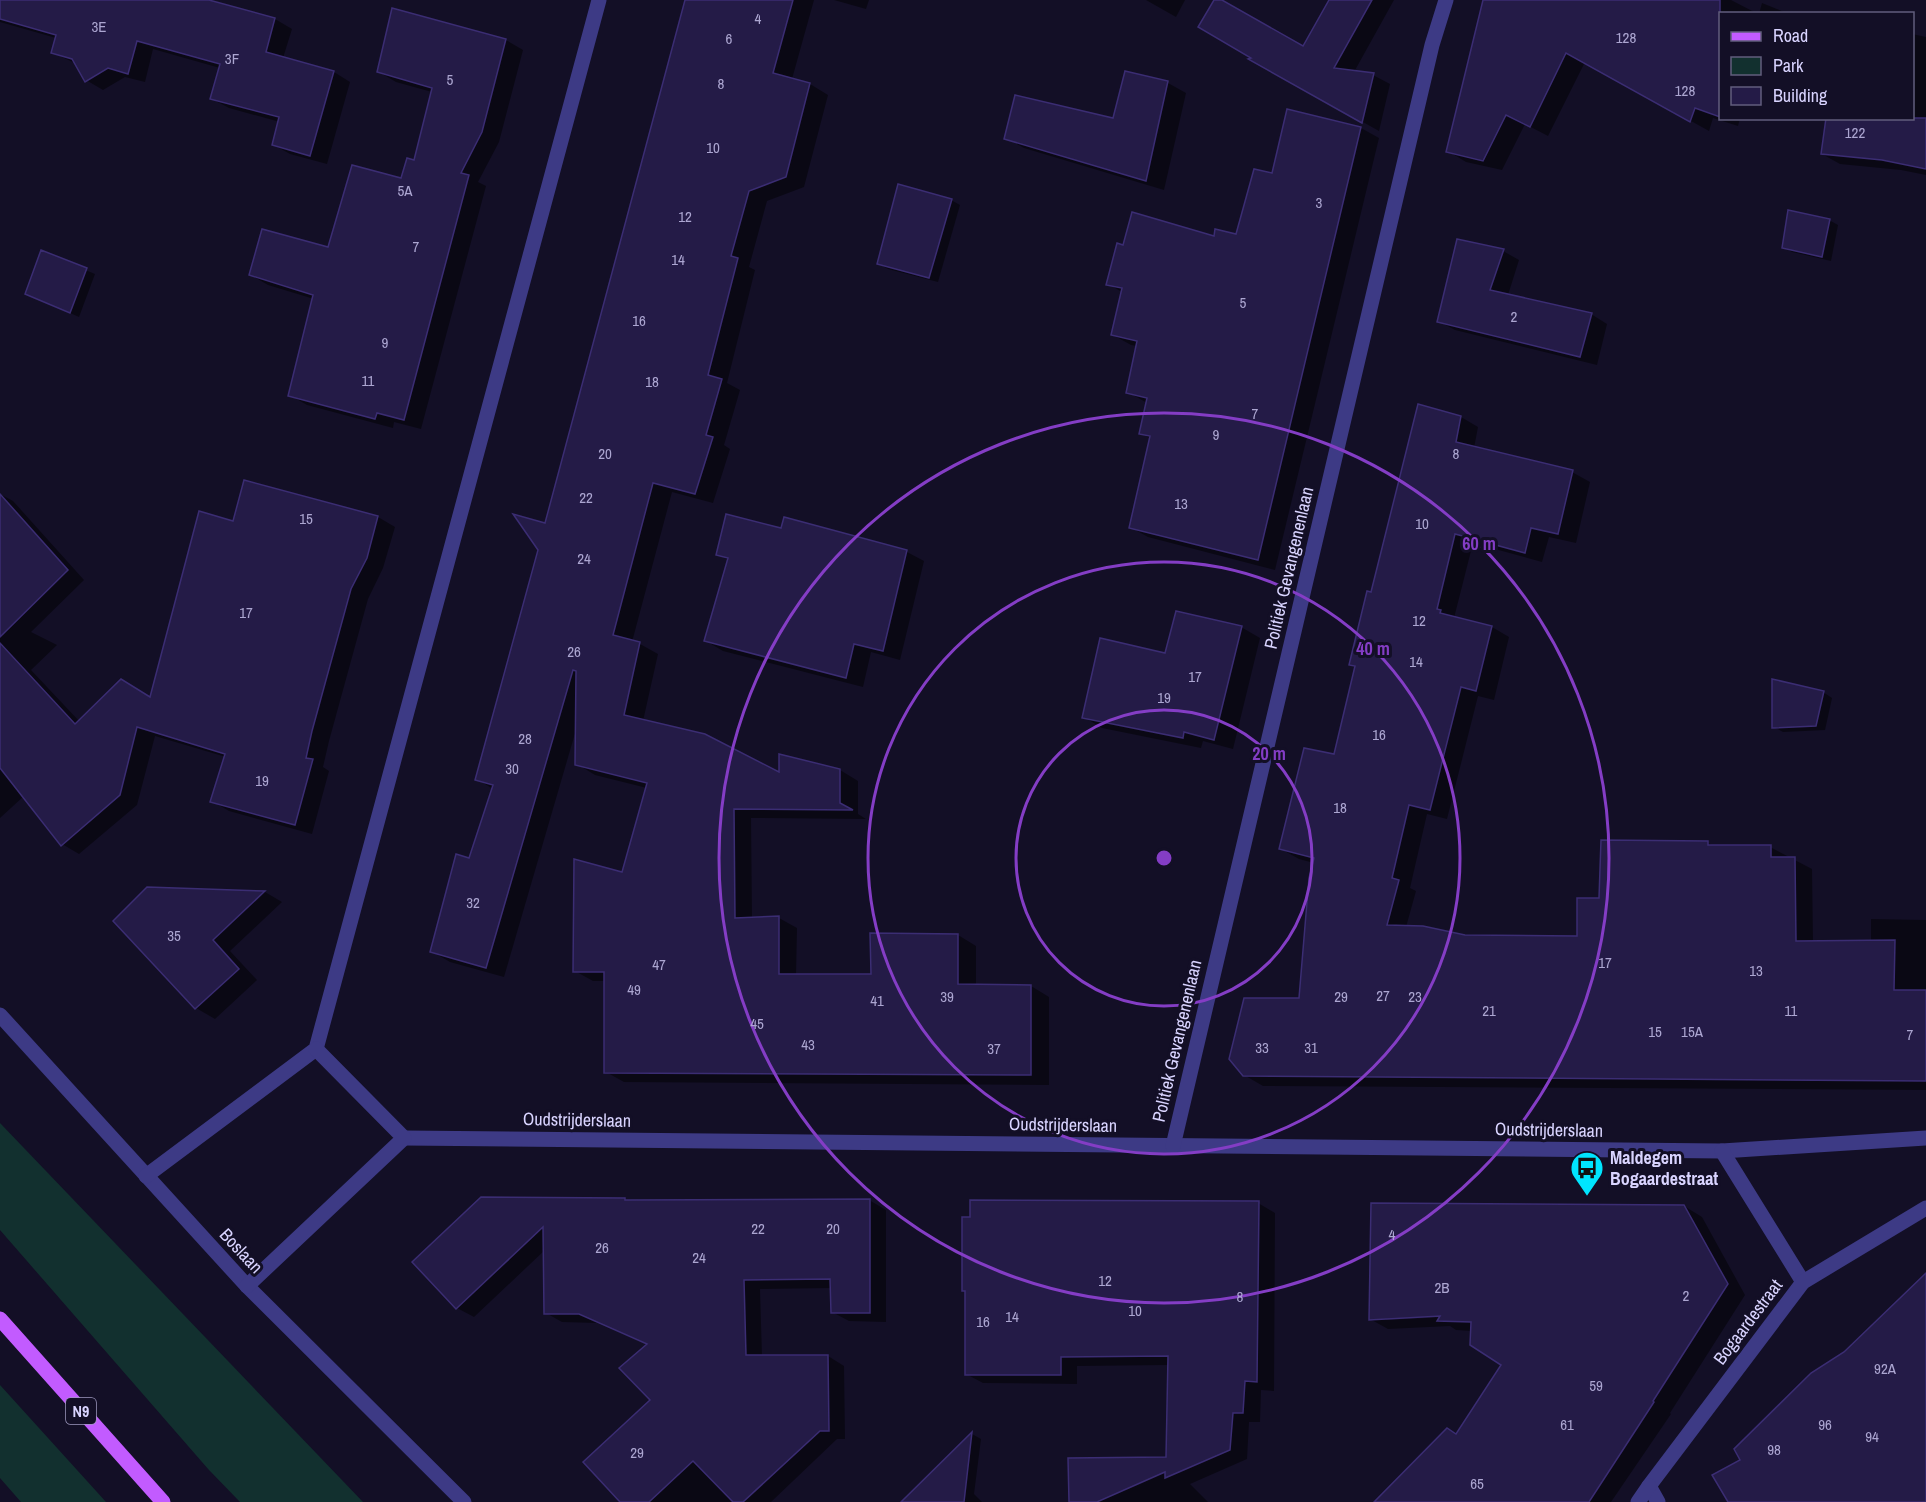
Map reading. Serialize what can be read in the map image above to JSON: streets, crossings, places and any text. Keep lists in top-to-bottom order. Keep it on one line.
{"streets":{"main road":["N9"],"street":["Politiek Gevangenenlaan","Oudstrijderslaan","Boslaan","Bogaardestraat"]},"crossings":[["Politiek Gevangenenlaan","Oudstrijderslaan"]],"places":{"bus stop":["Maldegem Bogaardestraat"]},"house_numbers":["4","3E","128","6","3F","5","8","128","122","10","5A","3","12","7","14","5","2","16","9","11","18","7","9","20","8","22","13","15","10","24","17","12","26","14","17","19","16","28","30","19","18","32","35","17","47","13","49","27","39","29","23","41","21","11","45","15","15A","7","43","33","31","37","22","20","4","26","24","12","2B","2","8","10","14","16","92A","59","61","96","94","98","29","65"],"legend":["Road","Park","Building"],"rings":["60 m","40 m","20 m"]}
